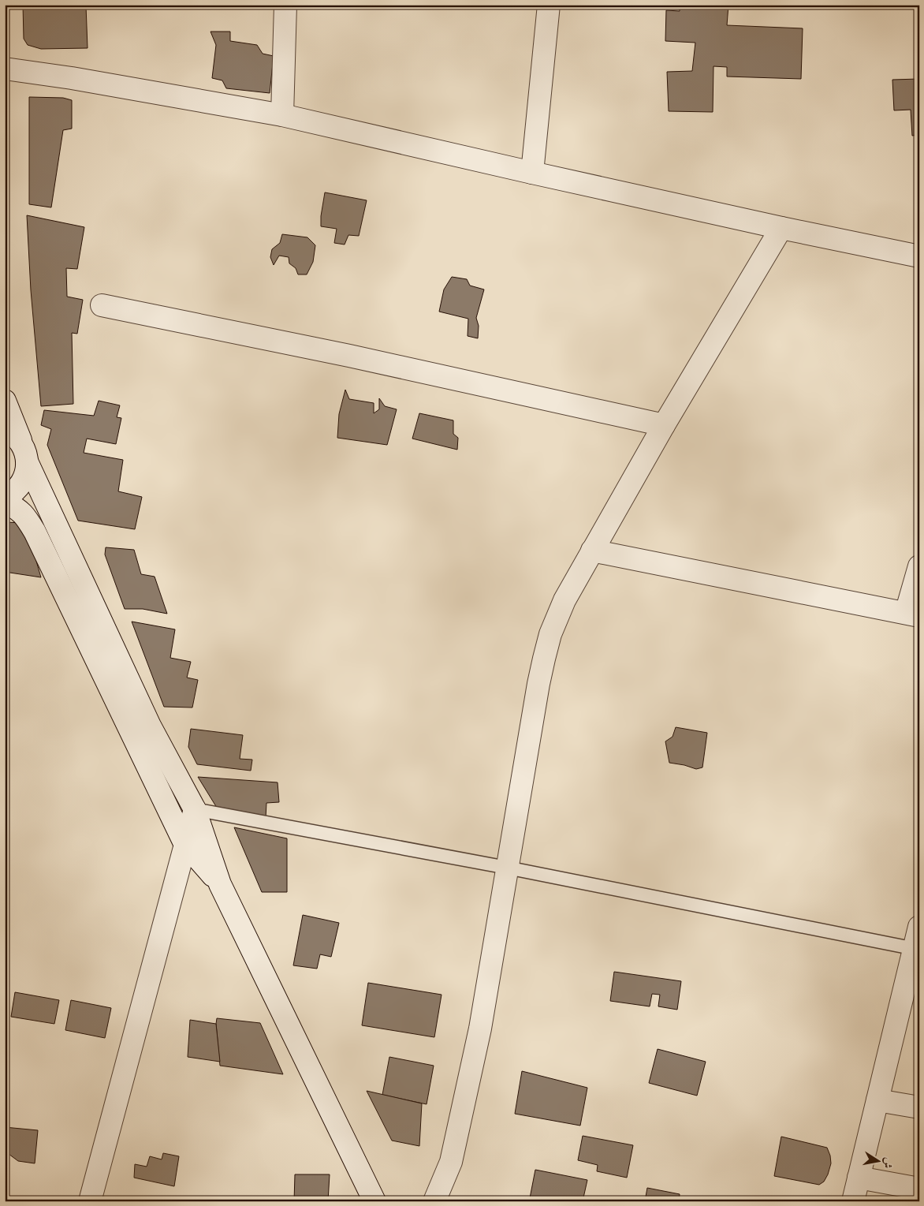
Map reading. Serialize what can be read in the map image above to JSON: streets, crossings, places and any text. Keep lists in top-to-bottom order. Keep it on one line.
{"north":"right"}
